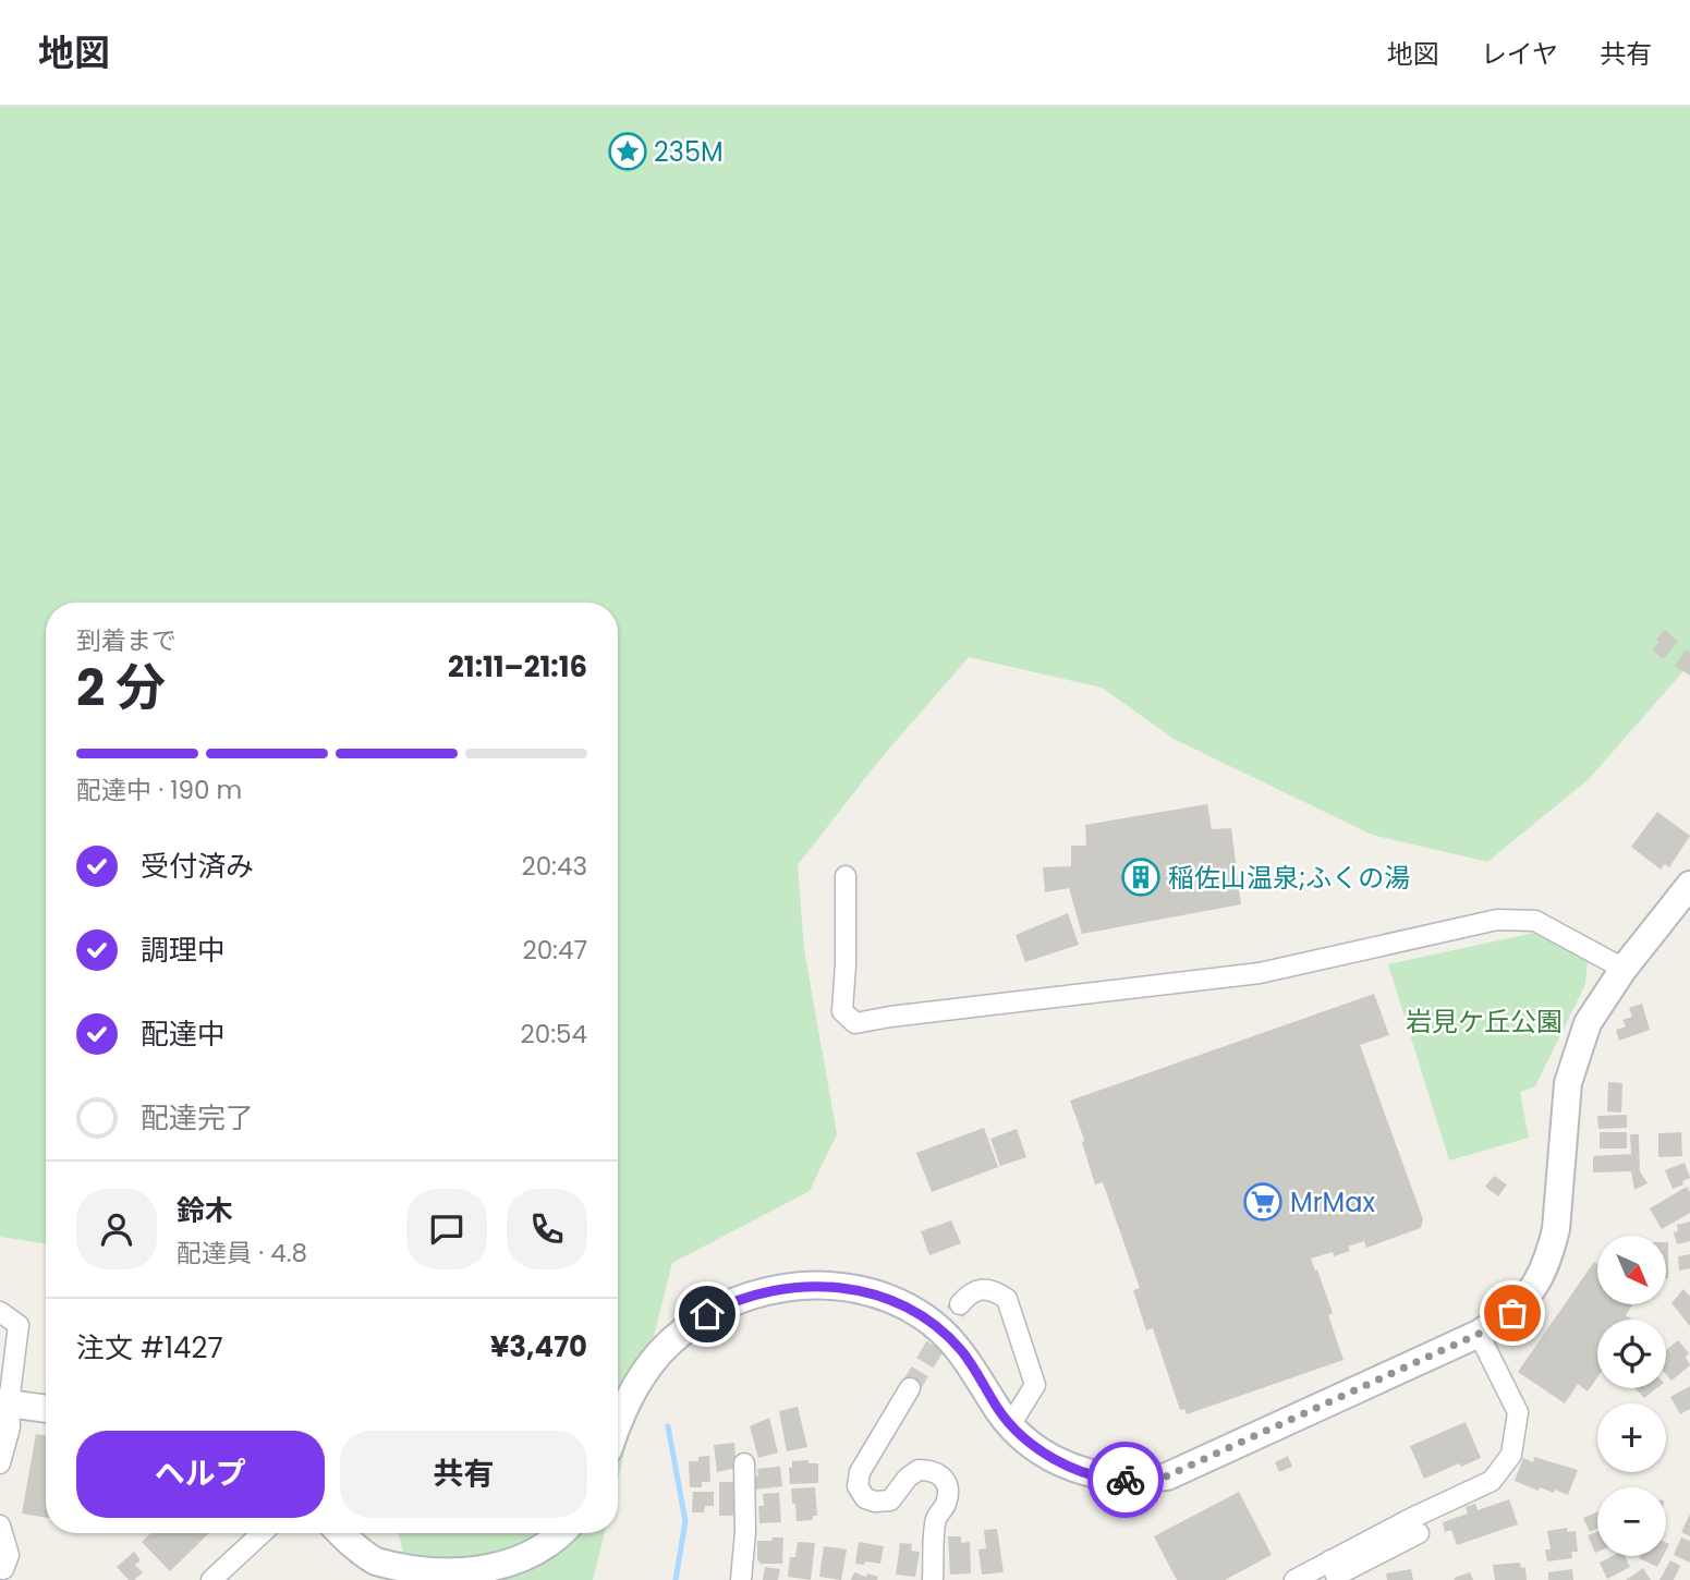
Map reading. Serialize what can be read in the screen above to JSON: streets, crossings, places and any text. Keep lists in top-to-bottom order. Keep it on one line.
{"parks":["岩見ケ丘公園"],"places":{"place":["235M"],"building":["稲佐山温泉;ふくの湯"],"supermarket":["MrMax"]},"north":"bottom right","page":{"header":"地図","nav":["地図","レイヤ","共有"],"heading":["2 分","到着まで","21:11–21:16"],"panel":["鈴木","配達員 · 4.8","注文 #1427","¥3,470"],"bar":"配達中 · 190 m","list":[["受付済み","20:43"],["調理中","20:47"],["配達中","20:54"],"配達完了"],"map_buttons":["+","−"],"buttons":["ヘルプ","共有"]}}
